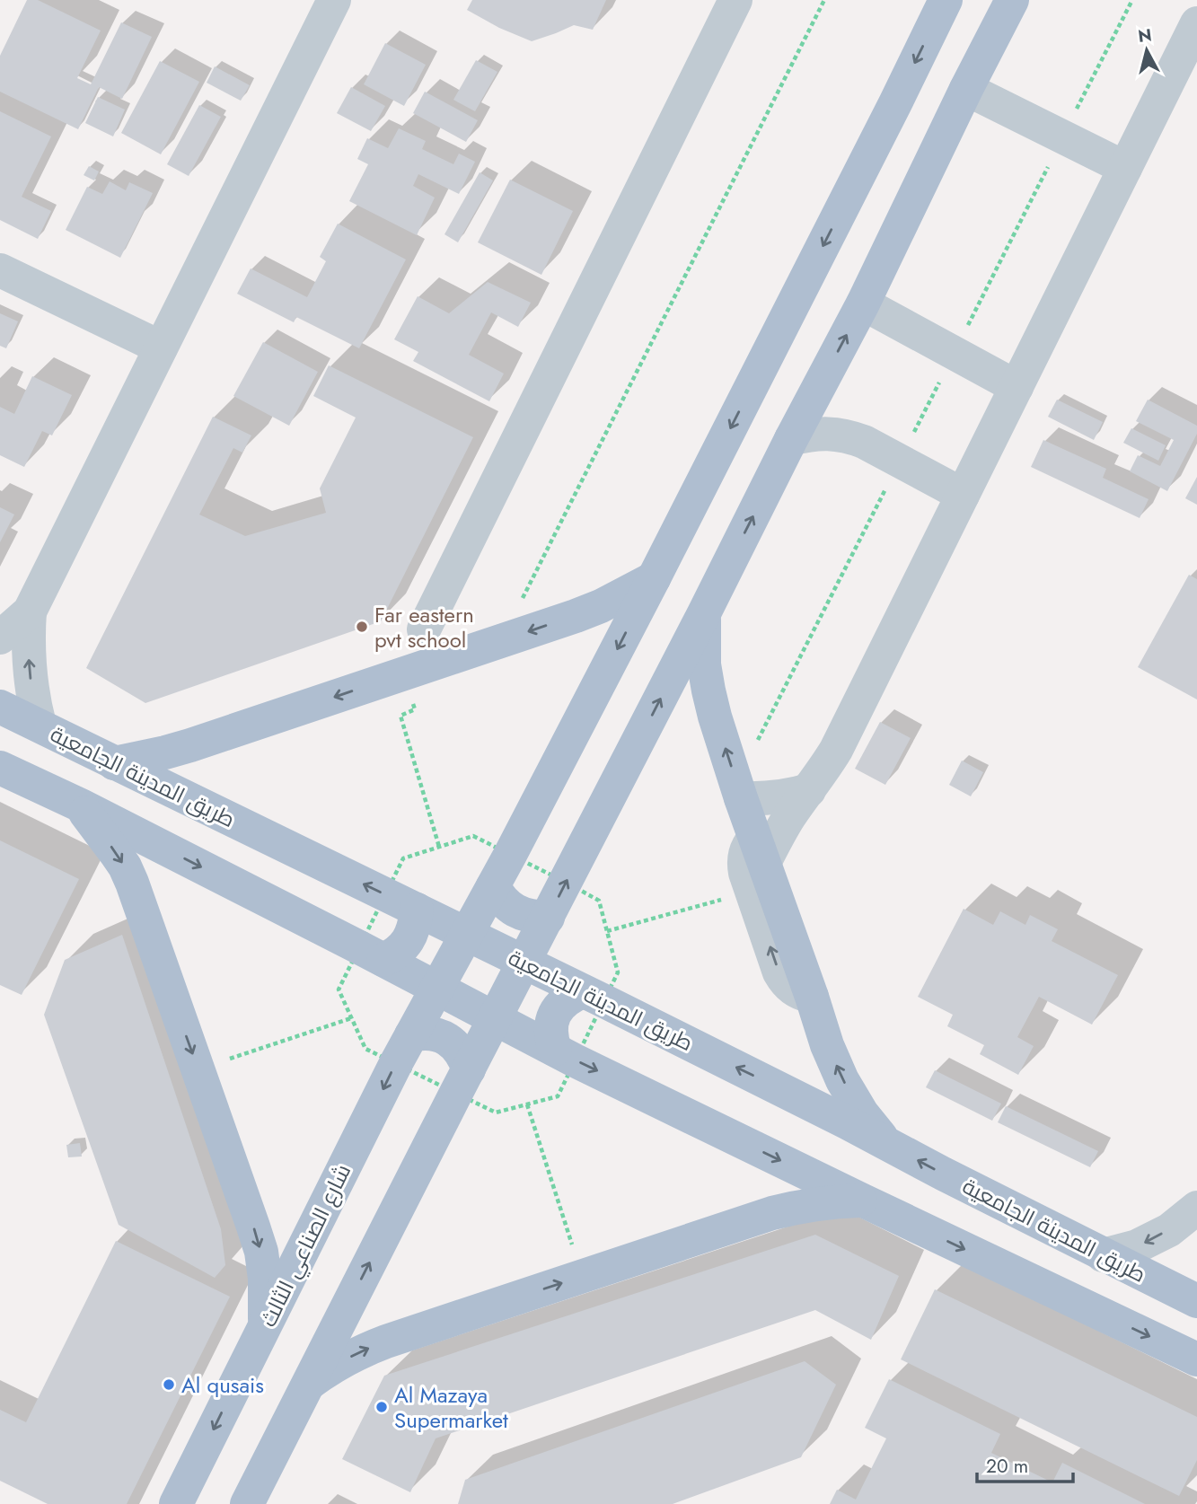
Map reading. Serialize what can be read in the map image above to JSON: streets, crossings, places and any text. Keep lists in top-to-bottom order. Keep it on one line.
{"streets":{"main road":["طريق المدينة الجامعية","شارع الصناعي الثالث"]},"crossings":[["طريق المدينة الجامعية","شارع الصناعي الثالث"]],"places":["Far eastern pvt school","Al qusais","Al Mazaya Supermarket"],"scale_bar":"20 m","north":"top"}
